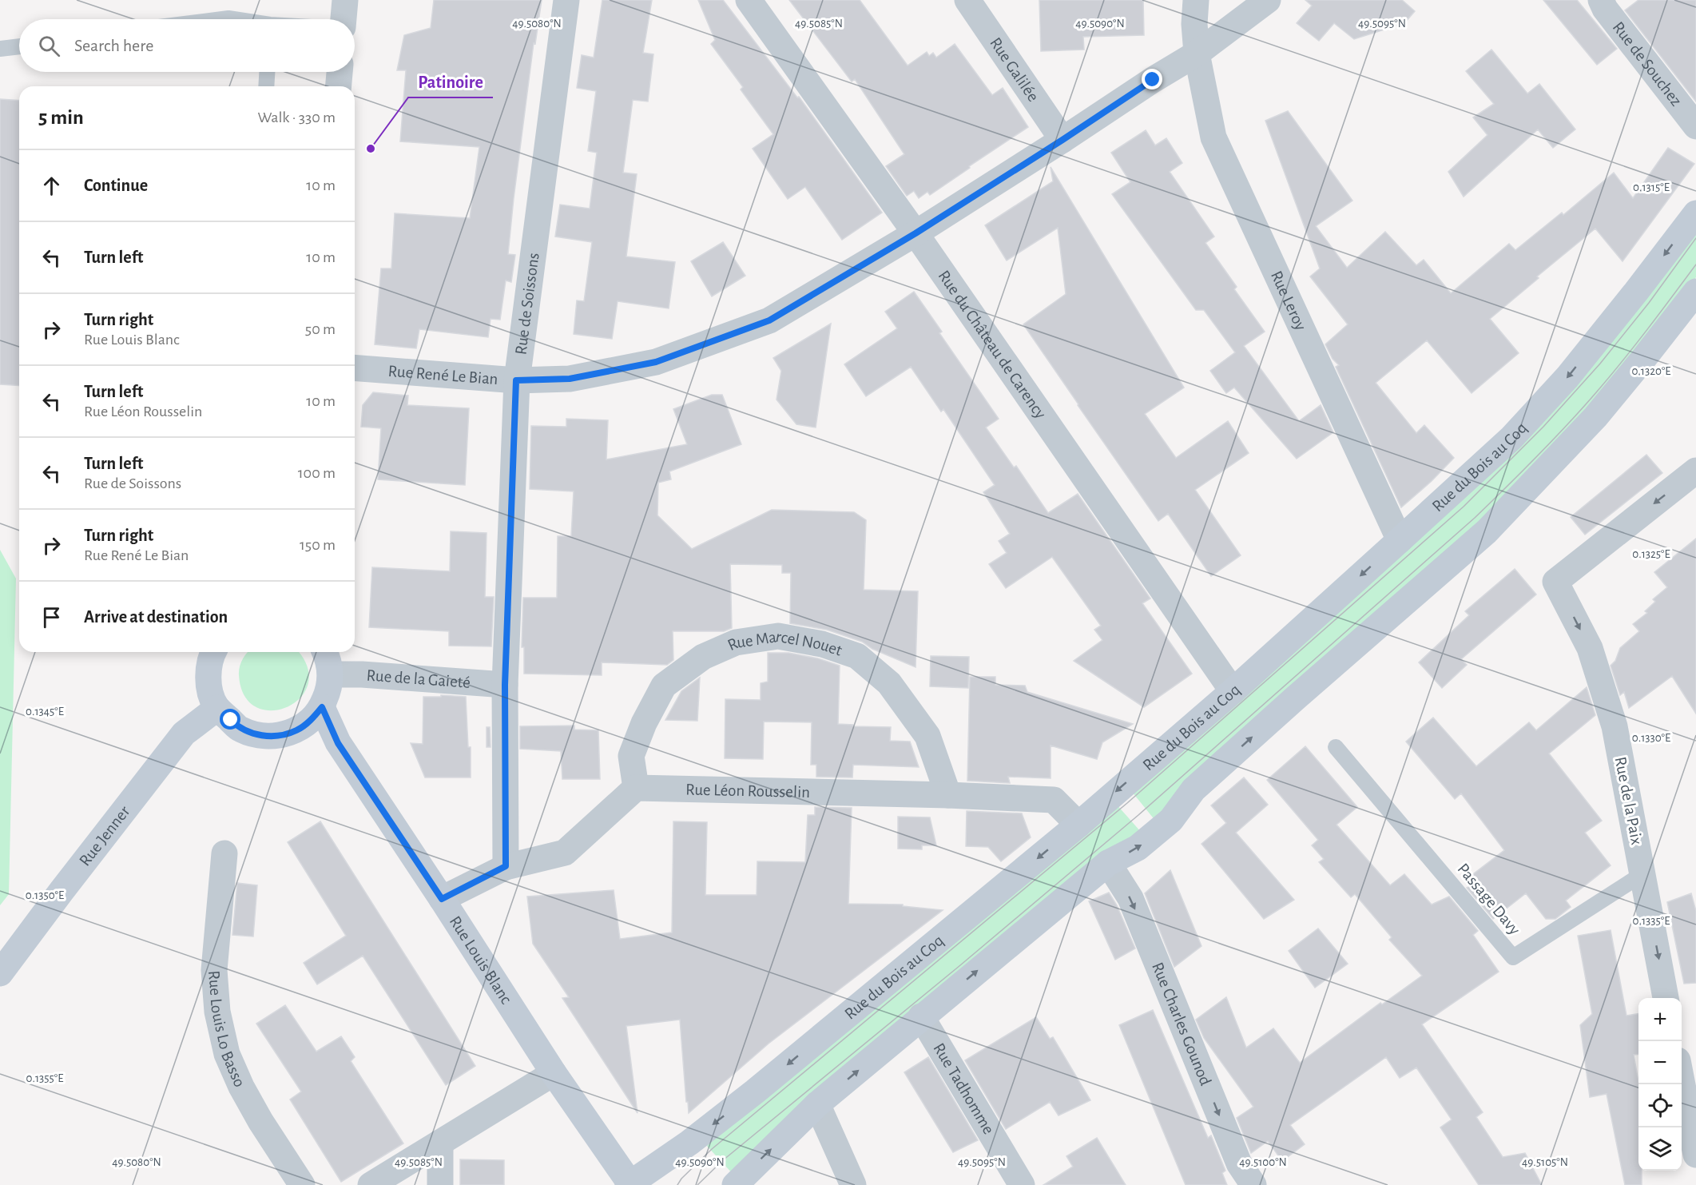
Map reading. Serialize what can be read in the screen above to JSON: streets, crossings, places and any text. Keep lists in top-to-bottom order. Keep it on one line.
{"streets":{"main road":["Rue du Bois au Coq","Rue Jenner","Rue Louis Blanc"],"street":["Rue de Souchez","Rue Galilée","Rue Leroy","Rue de Soissons","Rue du Château de Carency","Rue René Le Bian","Rue Marcel Nouet","Rue de la Gaieté","Rue Léon Rousselin","Rue de la Paix","Rue Charles Gounod","Rue Louis Lo Basso","Rue Tadhomme"],"lane":["Passage Davy"]},"crossings":[["Rue Galilée","Rue René Le Bian"],["Rue Leroy","Rue René Le Bian"],["Rue Leroy","Rue du Bois au Coq"],["Rue de Soissons","Rue René Le Bian"],["Rue de Soissons","Rue de la Gaieté"],["Rue du Château de Carency","Rue René Le Bian"],["Rue du Château de Carency","Rue du Bois au Coq"],["Rue du Bois au Coq","Rue Léon Rousselin"],["Rue du Bois au Coq","Rue Louis Blanc"],["Rue Marcel Nouet","Rue Léon Rousselin"],["Rue de la Paix","Passage Davy"]],"one_way":["Rue de la Paix","Rue Charles Gounod"],"places":["Patinoire"],"page":{"search":"Search here","heading":["5 min","Walk · 330 m"],"list":[["Continue","10 m"],["Turn left","10 m"],["Turn right","Rue Louis Blanc","50 m"],["Turn left","Rue Léon Rousselin","10 m"],["Turn left","Rue de Soissons","100 m"],["Turn right","Rue René Le Bian","150 m"],"Arrive at destination"],"map_buttons":["+","−"]},"coordinates":["49.5080°N","49.5090°N","49.5095°N","49.5085°N","0.1315°E","0.1320°E","0.1325°E","0.1345°E","0.1330°E","0.1350°E","0.1335°E","0.1355°E","49.5100°N","49.5105°N"]}
